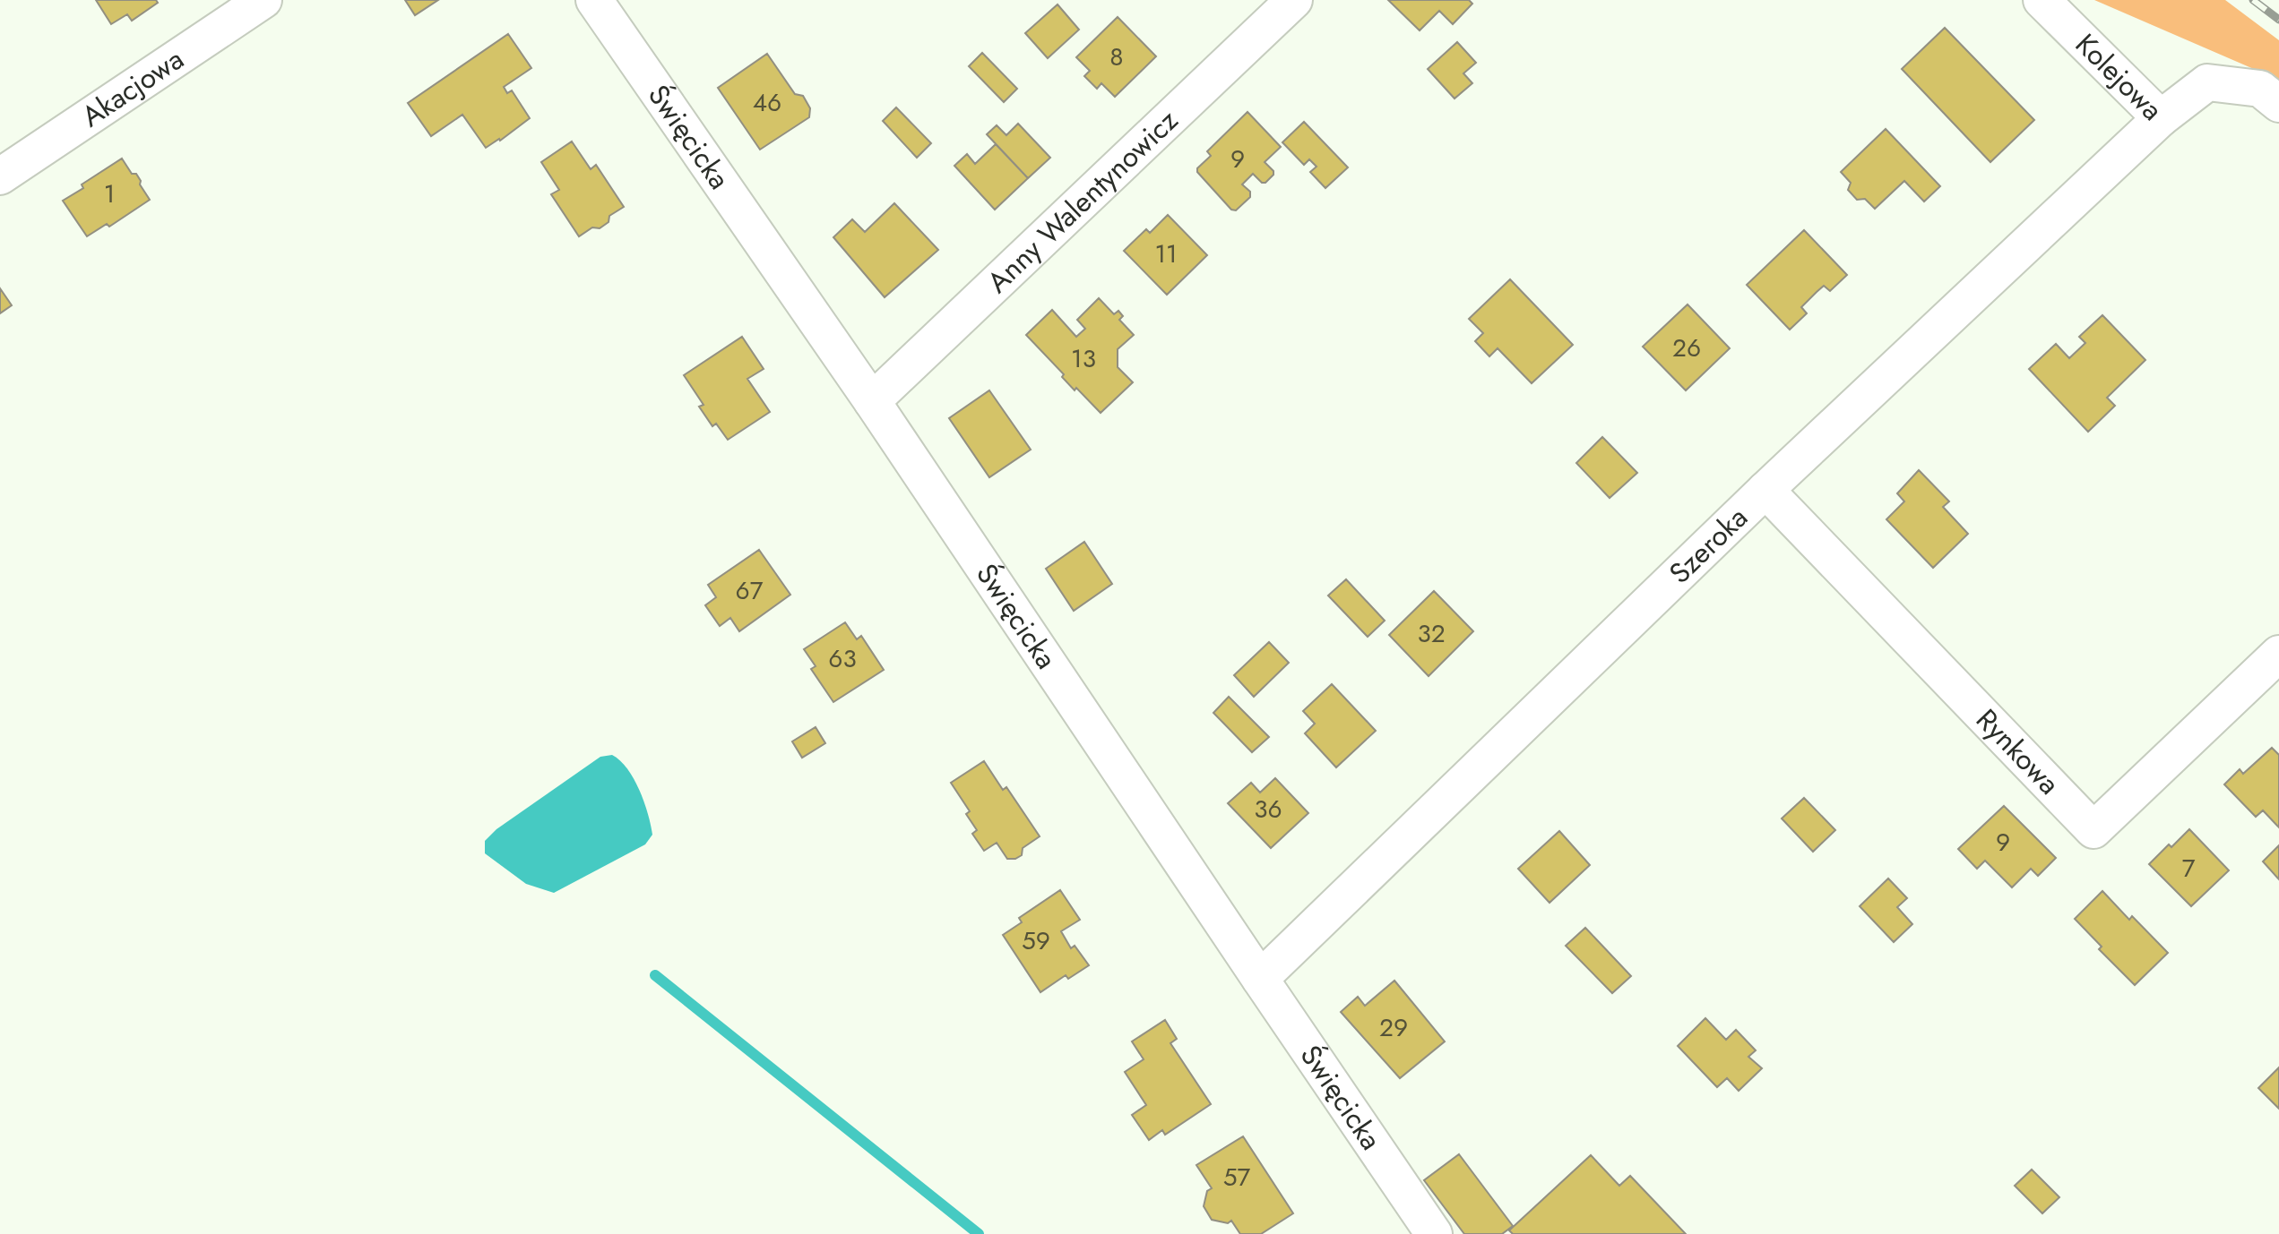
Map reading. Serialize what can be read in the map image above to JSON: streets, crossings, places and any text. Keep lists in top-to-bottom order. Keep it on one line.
{"streets":{"street":["Kolejowa","Akacjowa","Święcicka","Anny Walentynowicz","Szeroka","Rynkowa"]},"crossings":[["Kolejowa","Szeroka"],["Święcicka","Anny Walentynowicz"],["Święcicka","Szeroka"],["Szeroka","Rynkowa"]],"house_numbers":["8","46","9","1","11","26","13","67","32","63","36","9","7","59","29","57"]}
